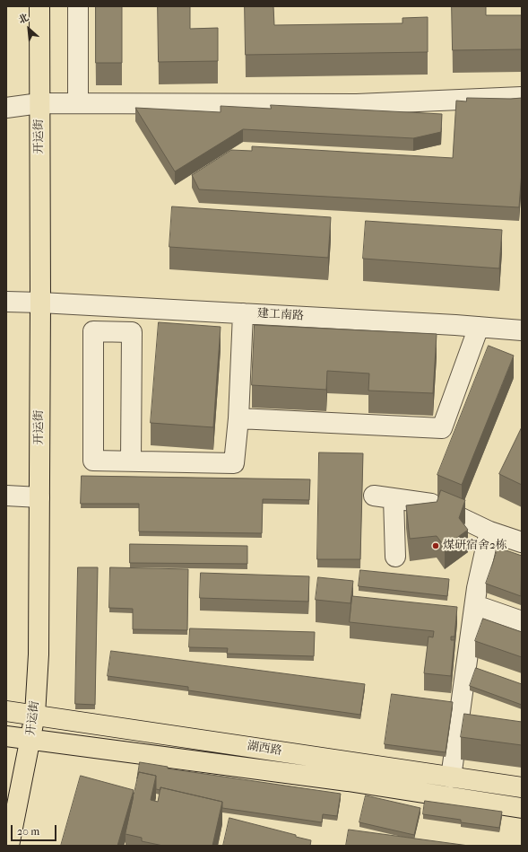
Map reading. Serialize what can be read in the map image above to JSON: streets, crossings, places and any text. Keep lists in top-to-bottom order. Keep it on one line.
{"streets":{"main road":["开运街","湖西路"],"street":["建工南路"]},"crossings":[["开运街","建工南路"],["开运街","湖西路"]],"places":["煤研宿舍2栋"],"scale_bar":"20 m","north":"top left"}
